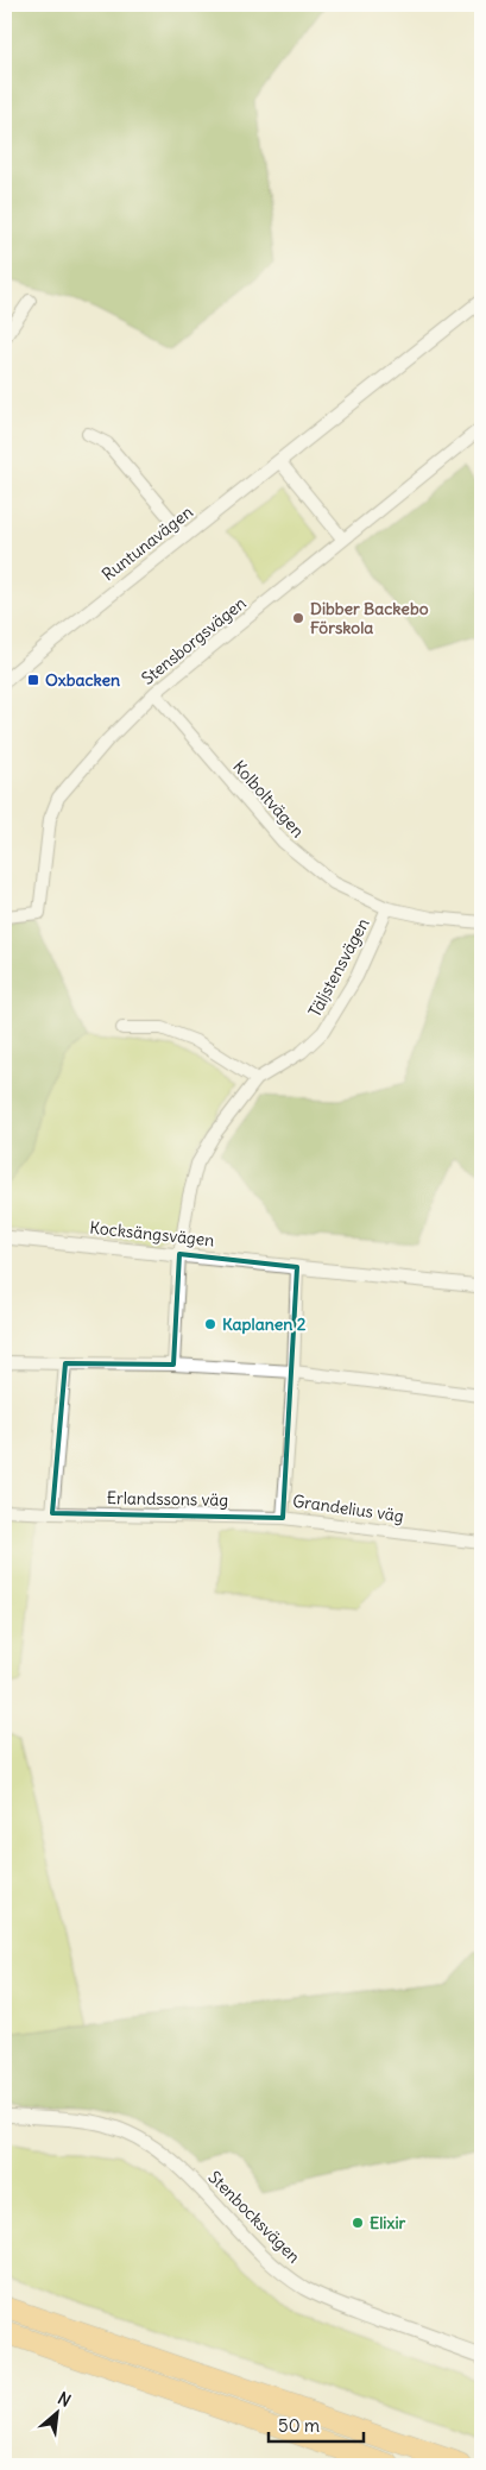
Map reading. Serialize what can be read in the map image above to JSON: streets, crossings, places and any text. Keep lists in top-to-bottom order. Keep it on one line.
{"streets":{"street":["Runtunavägen","Stensborgsvägen","Kolboltvägen","Täljstensvägen","Kocksängsvägen","Erlandssons väg","Grandelius väg","Stenbocksvägen"]},"crossings":[["Stensborgsvägen","Kolboltvägen"],["Kolboltvägen","Täljstensvägen"],["Täljstensvägen","Kocksängsvägen"],["Kocksängsvägen","Grandelius väg"],["Erlandssons väg","Grandelius väg"]],"places":{"other":["Dibber Backebo Förskola","Kaplanen 2","Elixir"],"transit":["Oxbacken"]},"scale_bar":"50 m","north":"top right"}
